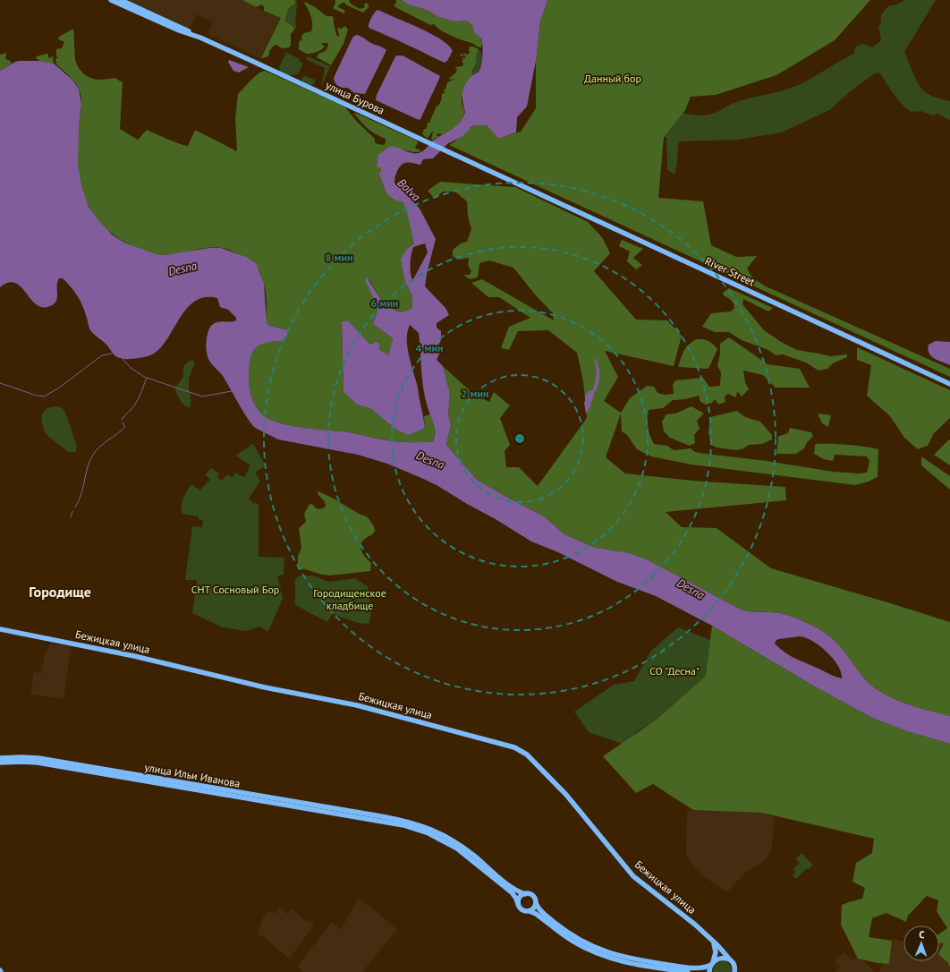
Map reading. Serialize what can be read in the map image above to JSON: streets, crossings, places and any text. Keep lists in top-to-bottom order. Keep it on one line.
{"streets":{"main road":["улица Бурова","River Street","Бежицкая улица","улица Ильи Иванова"]},"crossings":[["улица Бурова","River Street"]],"districts":["Городище"],"water":["Bolva","Desna"],"parks":["Данный бор","СНТ Сосновый Бор","Городищенское кладбище","СО \"Десна\""],"north":"top","rings":["8 мин","6 мин","4 мин","2 мин"]}
